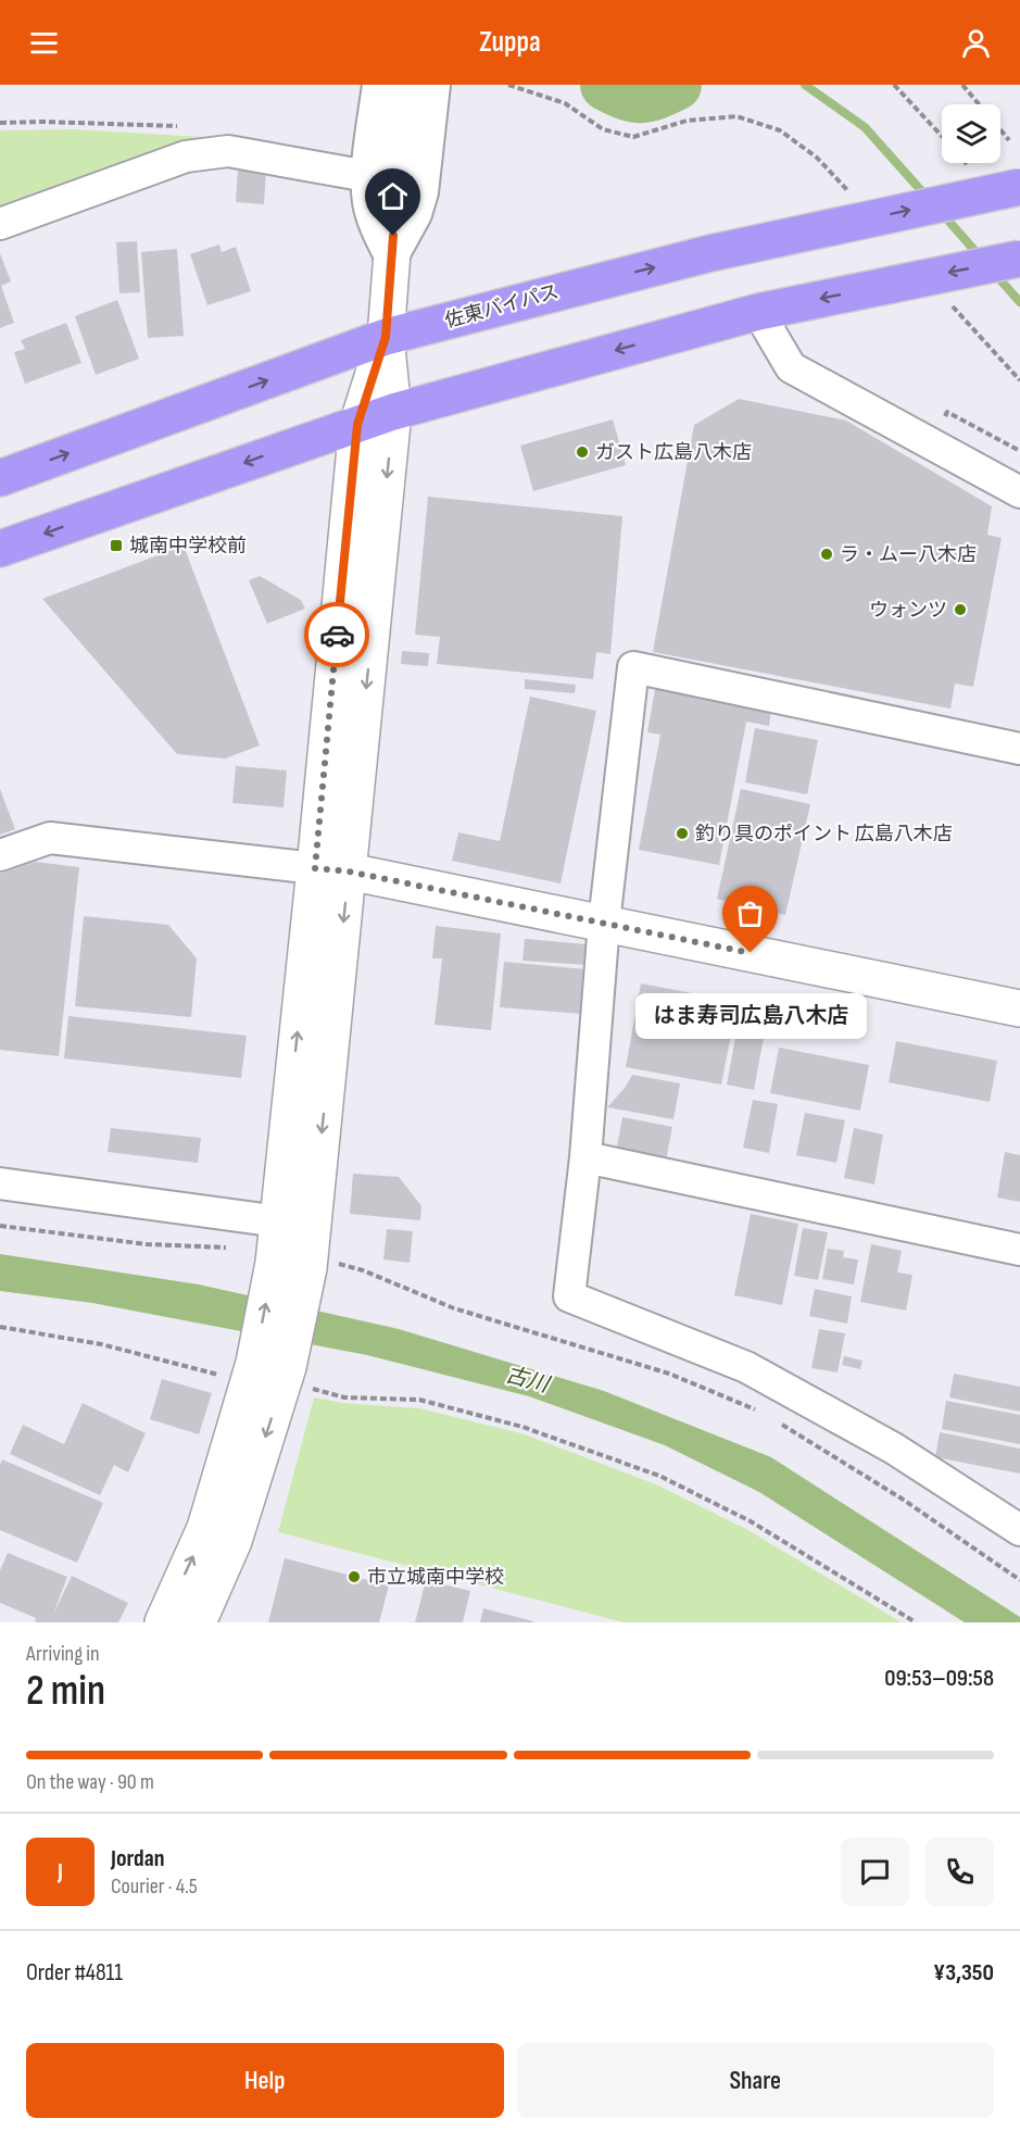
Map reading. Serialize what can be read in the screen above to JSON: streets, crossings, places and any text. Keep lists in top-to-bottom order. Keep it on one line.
{"streets":{"highway":["佐東バイパス"]},"water":["古川"],"places":{"other":["ガスト広島八木店","ラ・ムー八木店","ウォンツ","釣り具のポイント 広島八木店","はま寿司広島八木店","市立城南中学校"],"transit":["城南中学校前"]},"page":{"header":"Zuppa","bubble":"はま寿司広島八木店","heading":["2 min","Arriving in","09:53–09:58"],"panel":["Jordan","Courier · 4.5","Order #4811","¥3,350"],"bar":"On the way · 90 m","round":"J","buttons":["Help","Share"]}}
